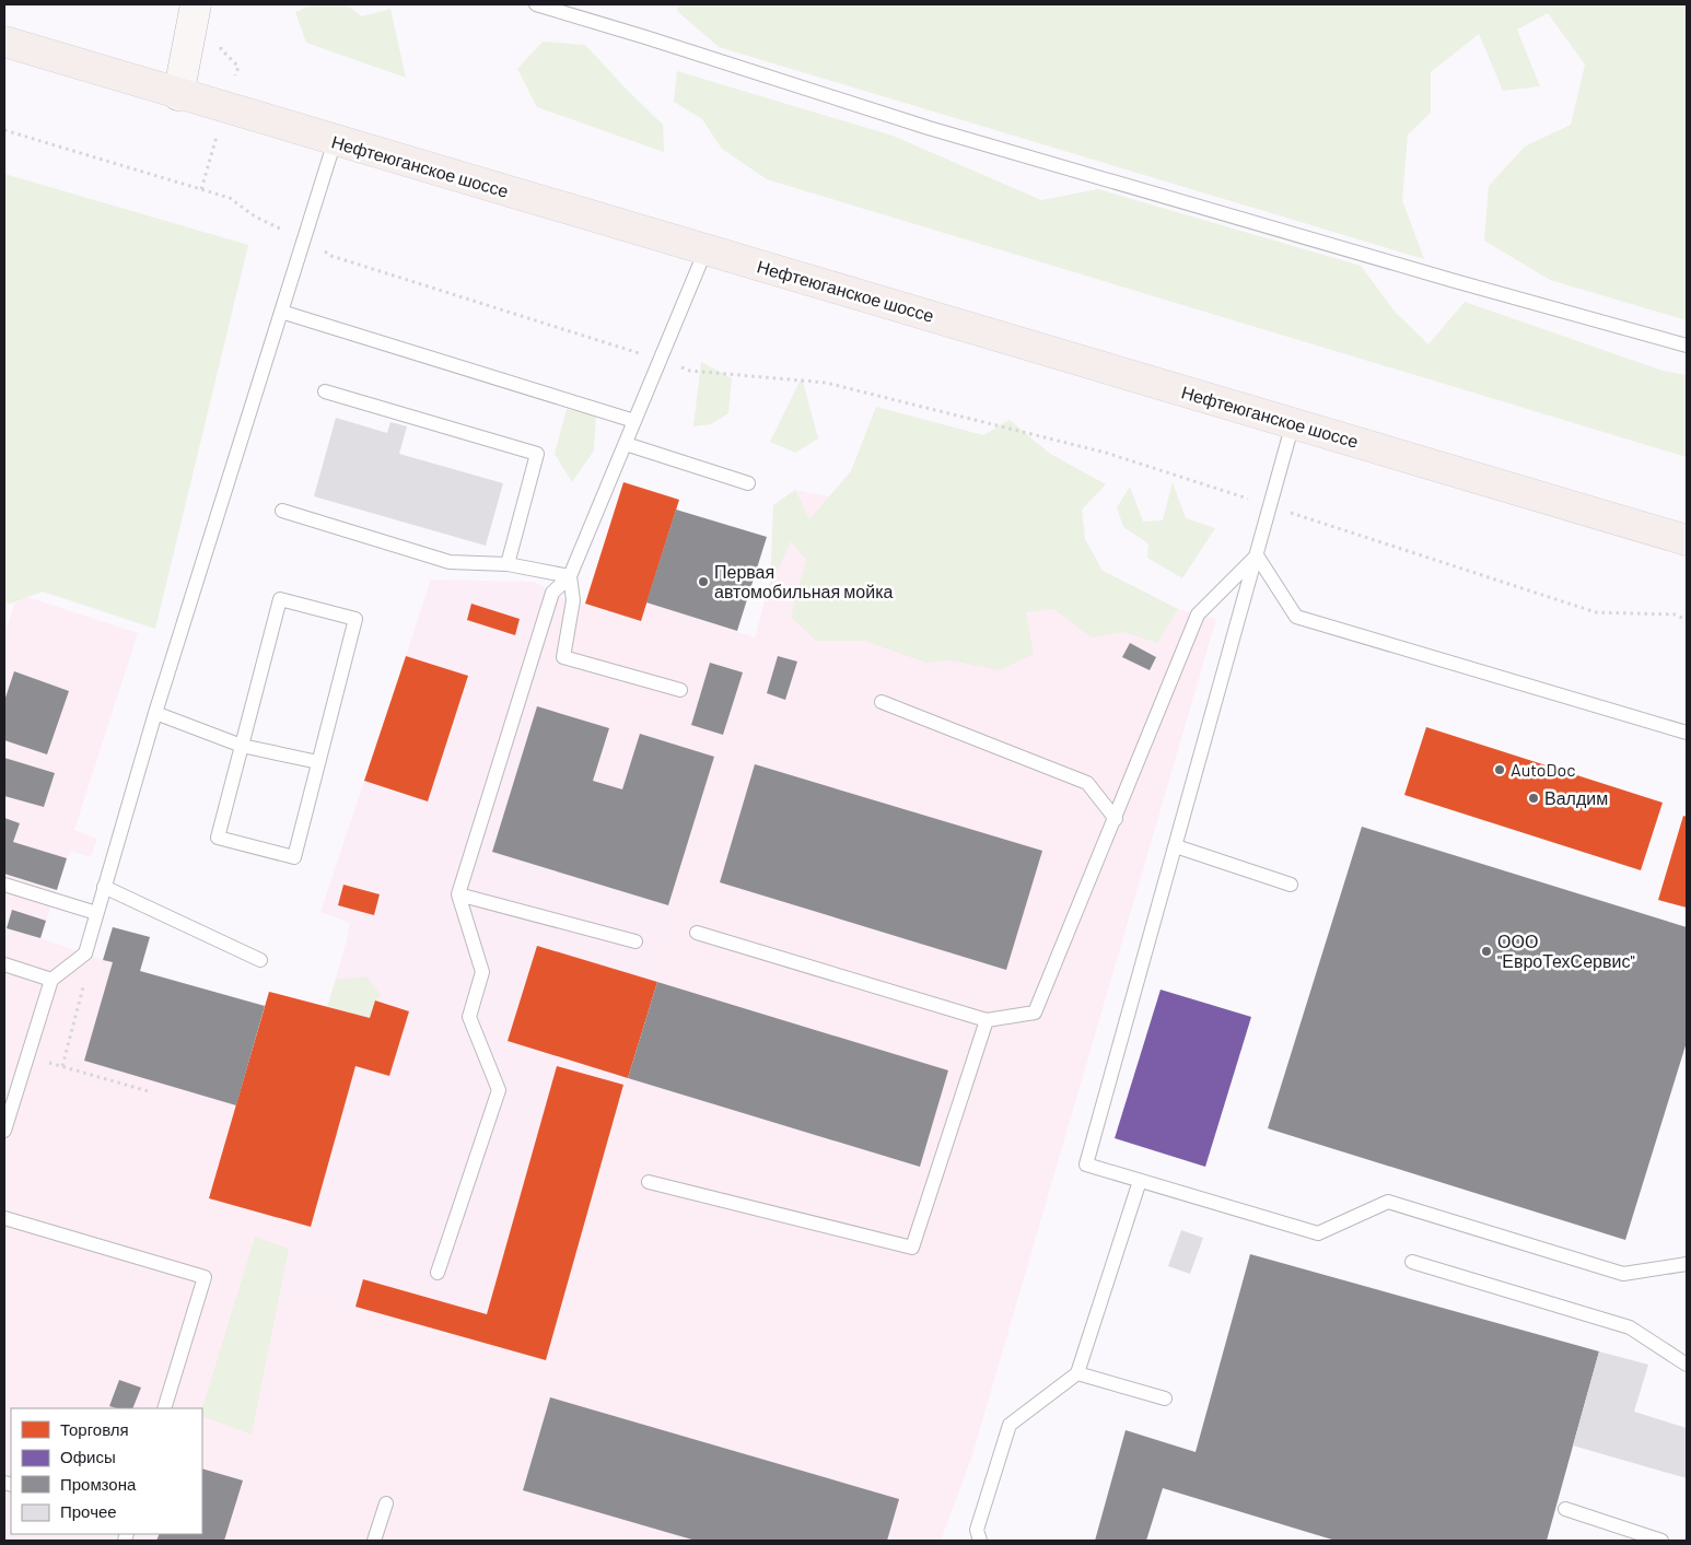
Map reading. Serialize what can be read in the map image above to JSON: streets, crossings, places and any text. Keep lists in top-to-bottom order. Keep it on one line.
{"streets":{"main road":["Нефтеюганское шоссе"]},"places":["Первая автомобильная мойка","AutoDoc","Валдим","ООО \"ЕвроТехСервис\""],"legend":["Торговля","Офисы","Промзона","Прочее"]}
